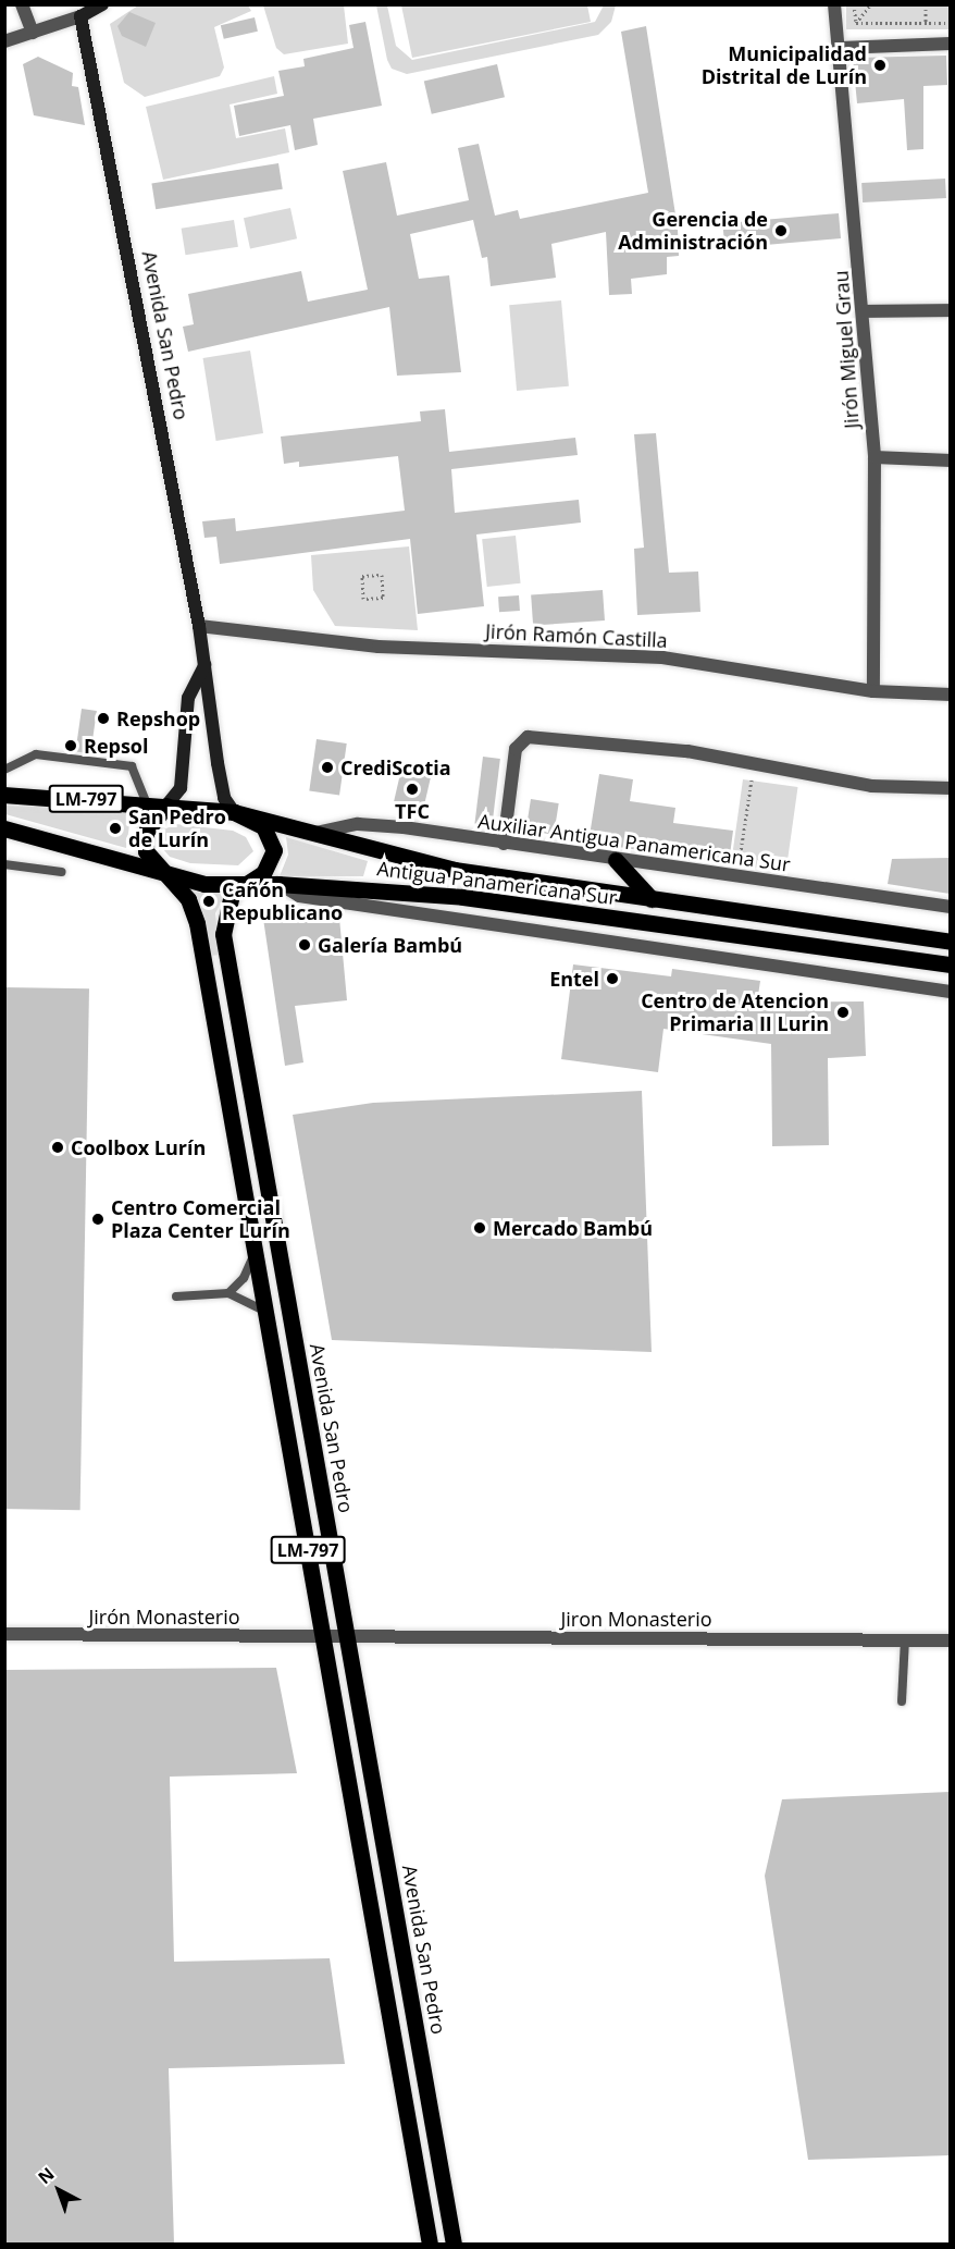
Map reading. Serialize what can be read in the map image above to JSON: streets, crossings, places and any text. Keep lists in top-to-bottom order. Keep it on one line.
{"streets":{"main road":["Avenida San Pedro","LM-797","Antigua Panamericana Sur"],"street":["Jirón Miguel Grau","Jirón Ramón Castilla","Auxiliar Antigua Panamericana Sur","Jirón Monasterio","Jiron Monasterio"]},"crossings":[["Avenida San Pedro","Jirón Ramón Castilla"],["Avenida San Pedro","LM-797"],["Avenida San Pedro","Antigua Panamericana Sur"],["Avenida San Pedro","Jiron Monasterio"],["Jirón Miguel Grau","Jirón Ramón Castilla"],["LM-797","Antigua Panamericana Sur"],["LM-797","Jirón Monasterio"],["LM-797","Jiron Monasterio"],["Auxiliar Antigua Panamericana Sur","Antigua Panamericana Sur"],["Jirón Monasterio","Jiron Monasterio"]],"places":["Municipalidad Distrital de Lurín","Gerencia de Administración","Repshop","Repsol","CrediScotia","TFC","San Pedro de Lurín","Cañón Republicano","Galería Bambú","Entel","Centro de Atencion Primaria II Lurin","Coolbox Lurín","Centro Comercial Plaza Center Lurín","Mercado Bambú"],"north":"top left"}
